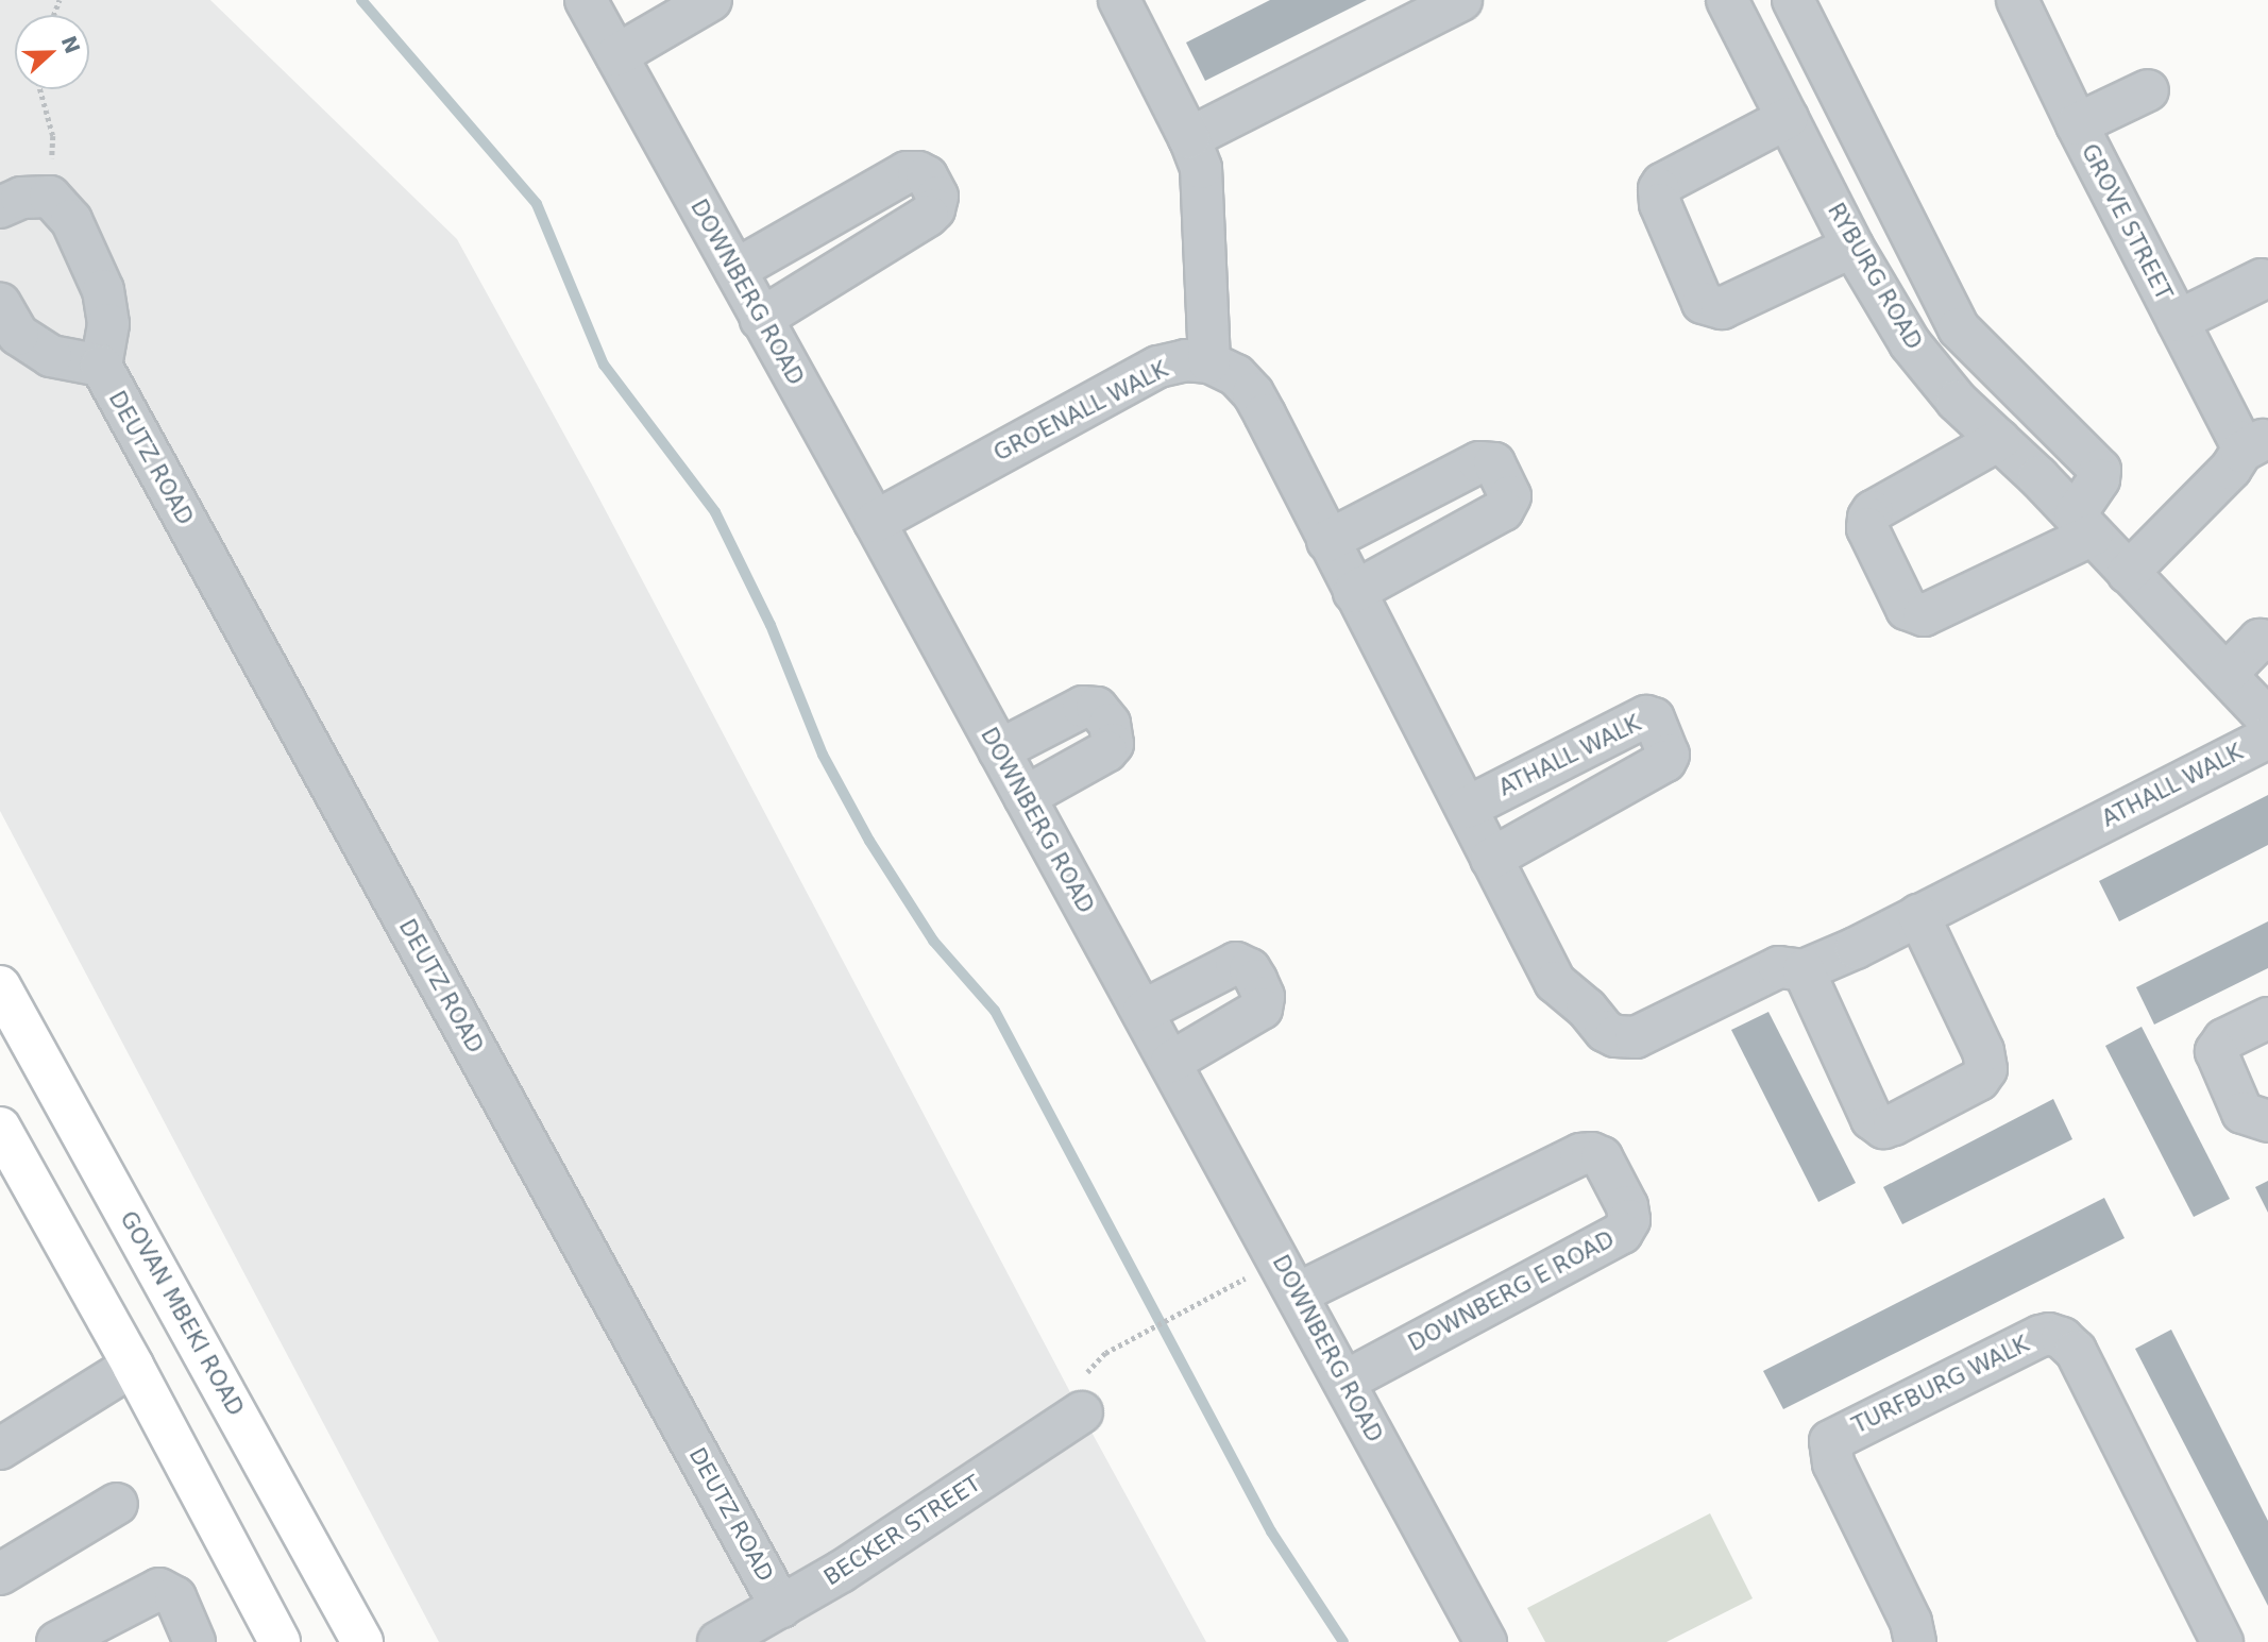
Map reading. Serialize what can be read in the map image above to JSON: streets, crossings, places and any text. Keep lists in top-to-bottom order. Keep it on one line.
{"streets":{"main road":["GOVAN MBEKI ROAD"],"street":["GROVE STREET","RYBURG ROAD","DOWNBERG ROAD","GROENALL WALK","DEUTZ ROAD","ATHALL WALK","DOWNBERG E ROAD","TURFBURG WALK","BECKER STREET"]},"crossings":[["GROVE STREET","RYBURG ROAD"],["DOWNBERG ROAD","GROENALL WALK"],["DOWNBERG ROAD","DOWNBERG E ROAD"],["GROENALL WALK","ATHALL WALK"],["DEUTZ ROAD","BECKER STREET"]],"north":"right"}
